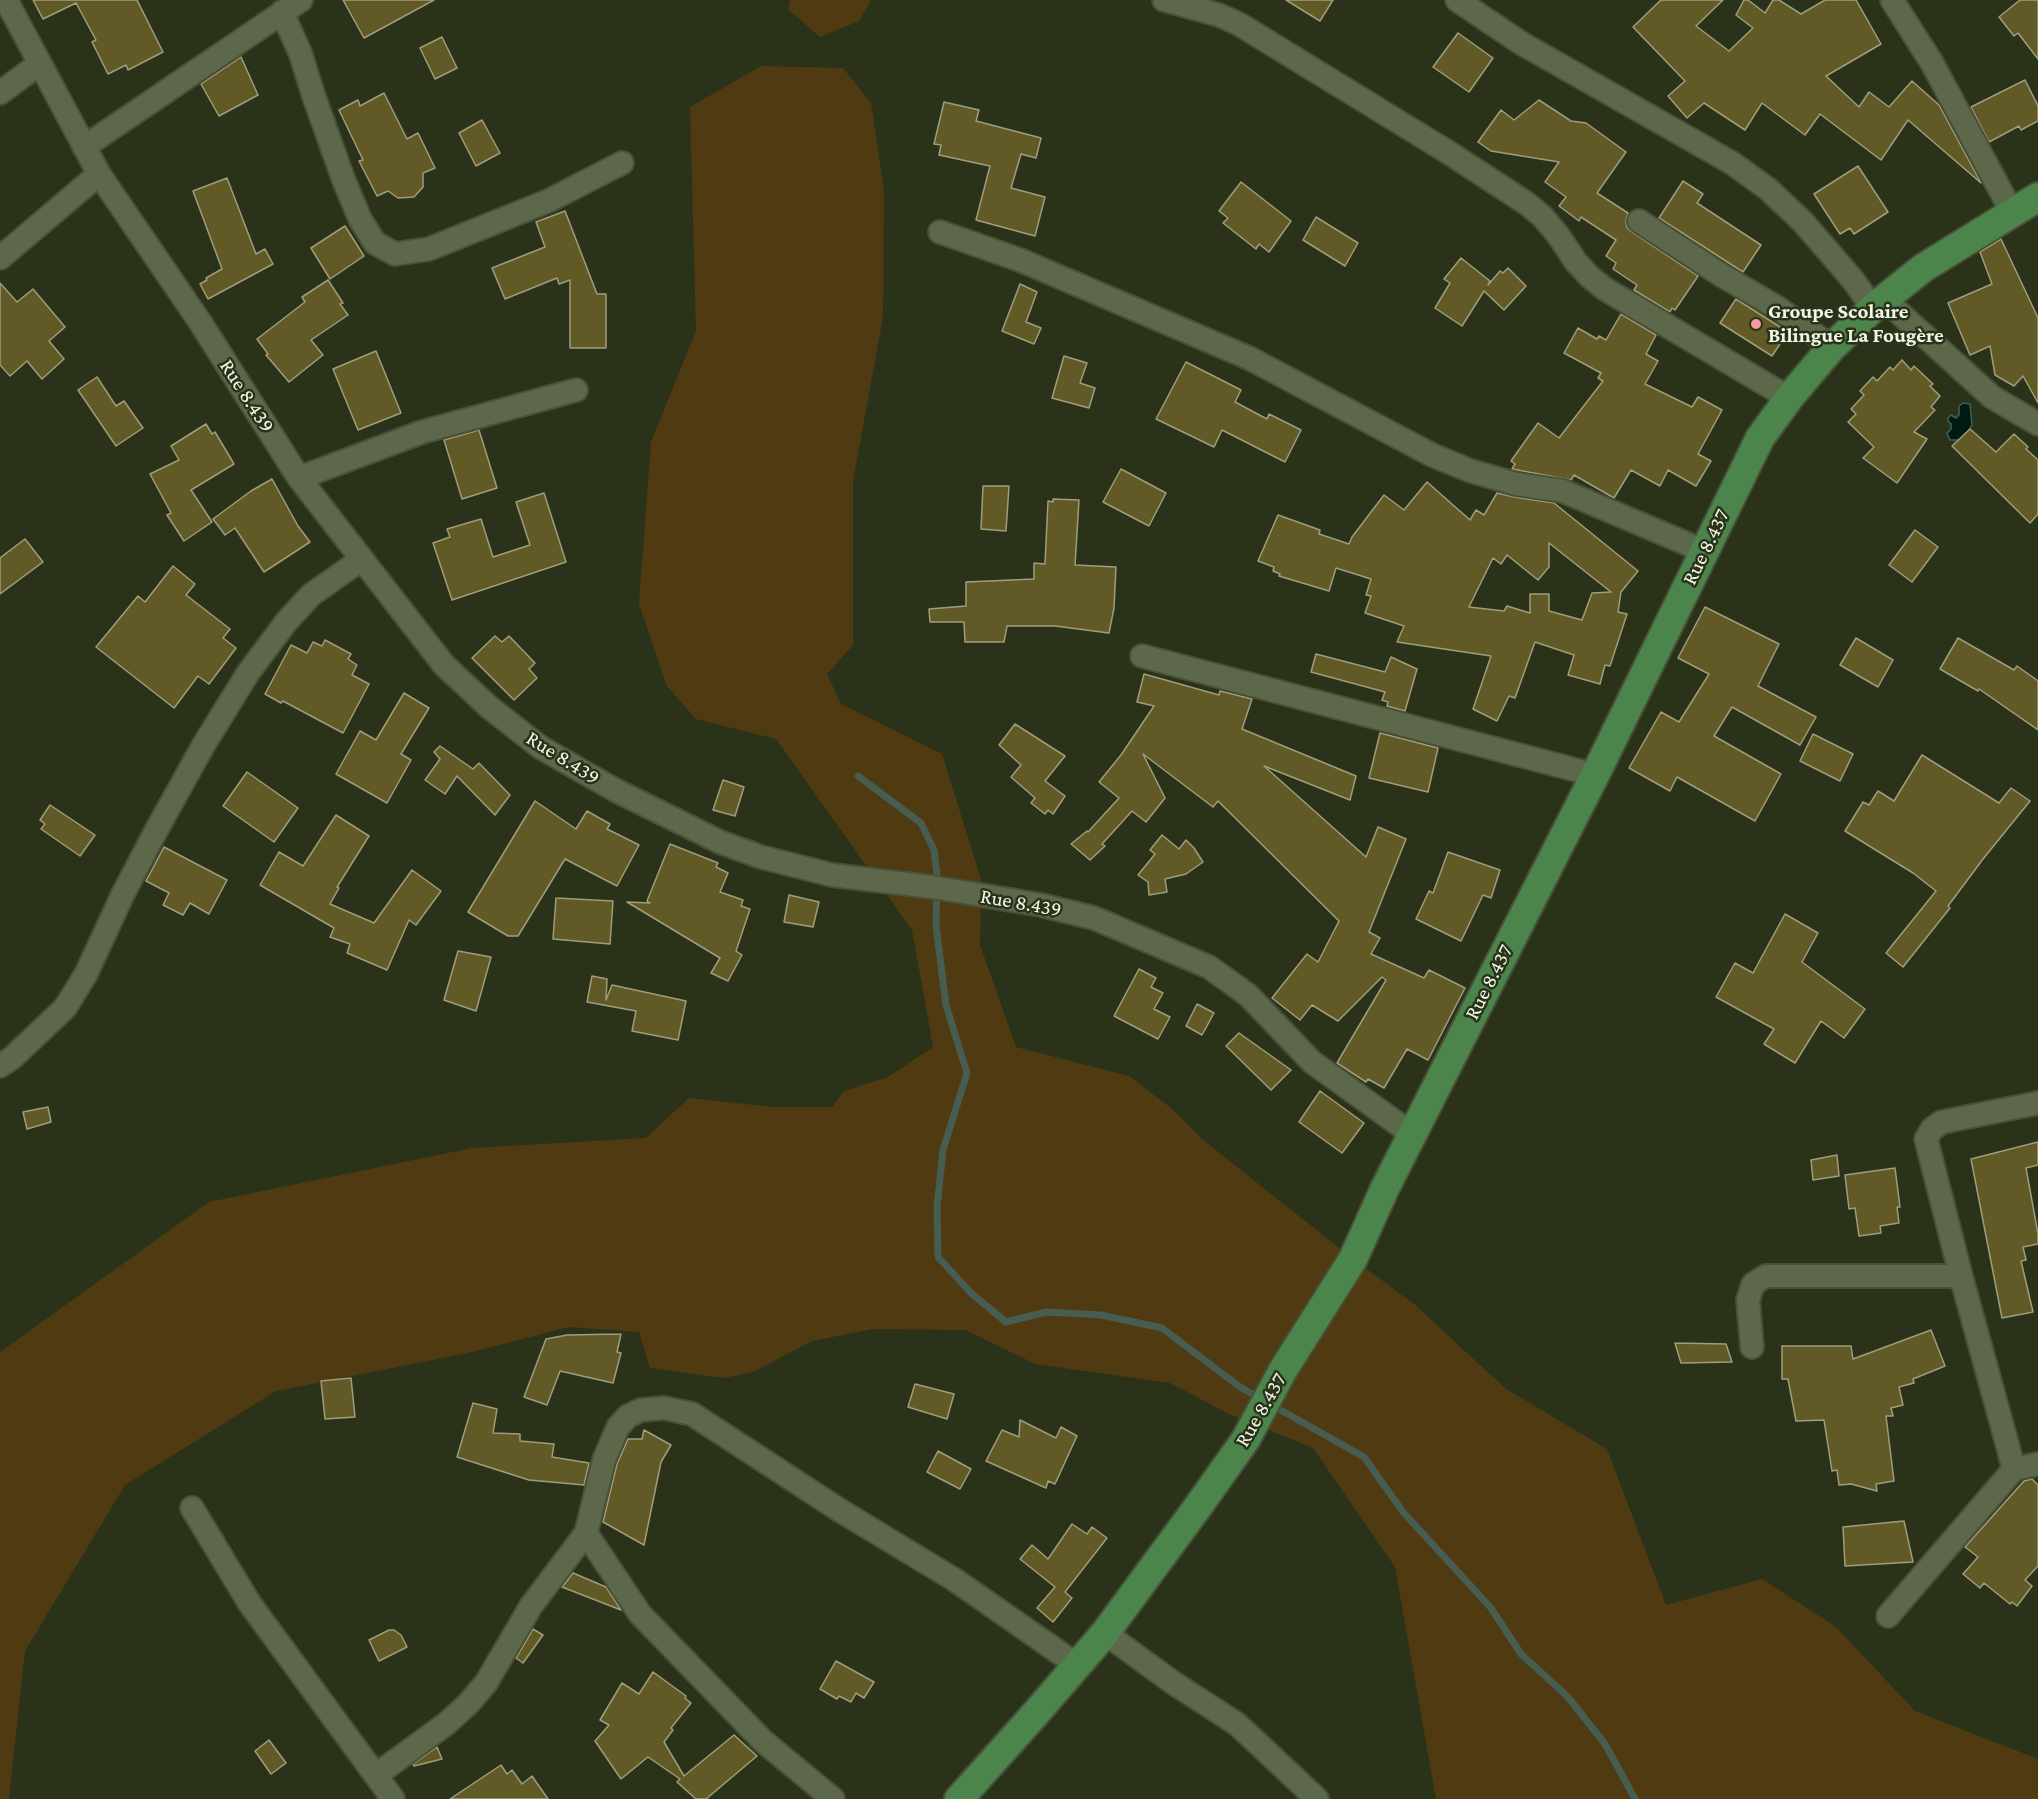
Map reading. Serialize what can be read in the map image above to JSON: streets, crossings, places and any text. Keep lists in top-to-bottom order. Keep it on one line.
{"streets":{"main road":["Rue 8.437"],"street":["Rue 8.439"]},"crossings":[["Rue 8.439","Rue 8.437"]],"places":["Groupe Scolaire Bilingue La Fougère"]}
